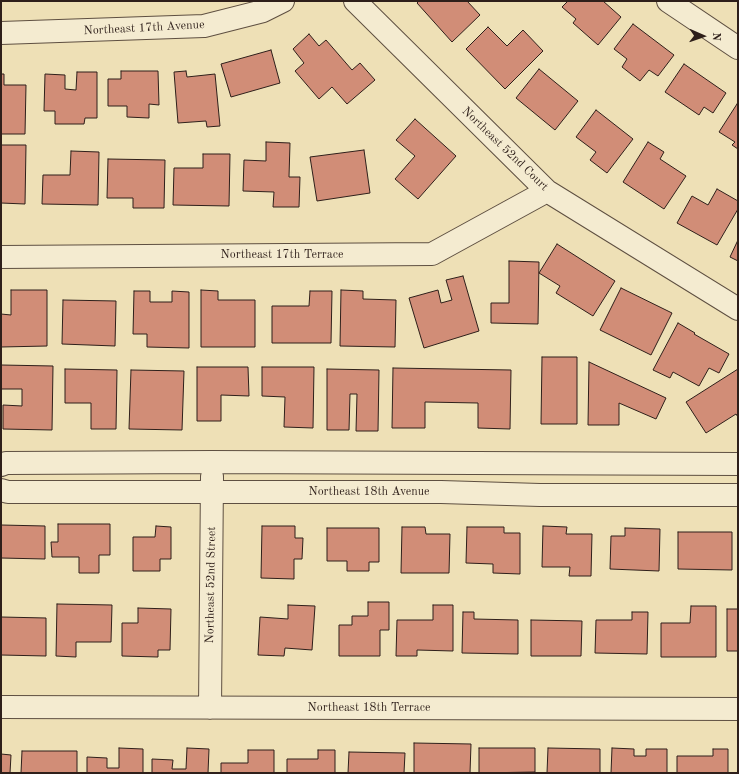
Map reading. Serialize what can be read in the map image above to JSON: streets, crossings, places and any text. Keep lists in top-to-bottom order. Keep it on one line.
{"streets":{"street":["Northeast 17th Avenue","Northeast 52nd Court","Northeast 17th Terrace","Northeast 18th Avenue","Northeast 52nd Street","Northeast 18th Terrace"]},"crossings":[["Northeast 52nd Court","Northeast 17th Terrace"],["Northeast 18th Avenue","Northeast 52nd Street"],["Northeast 52nd Street","Northeast 18th Terrace"]],"north":"right"}
